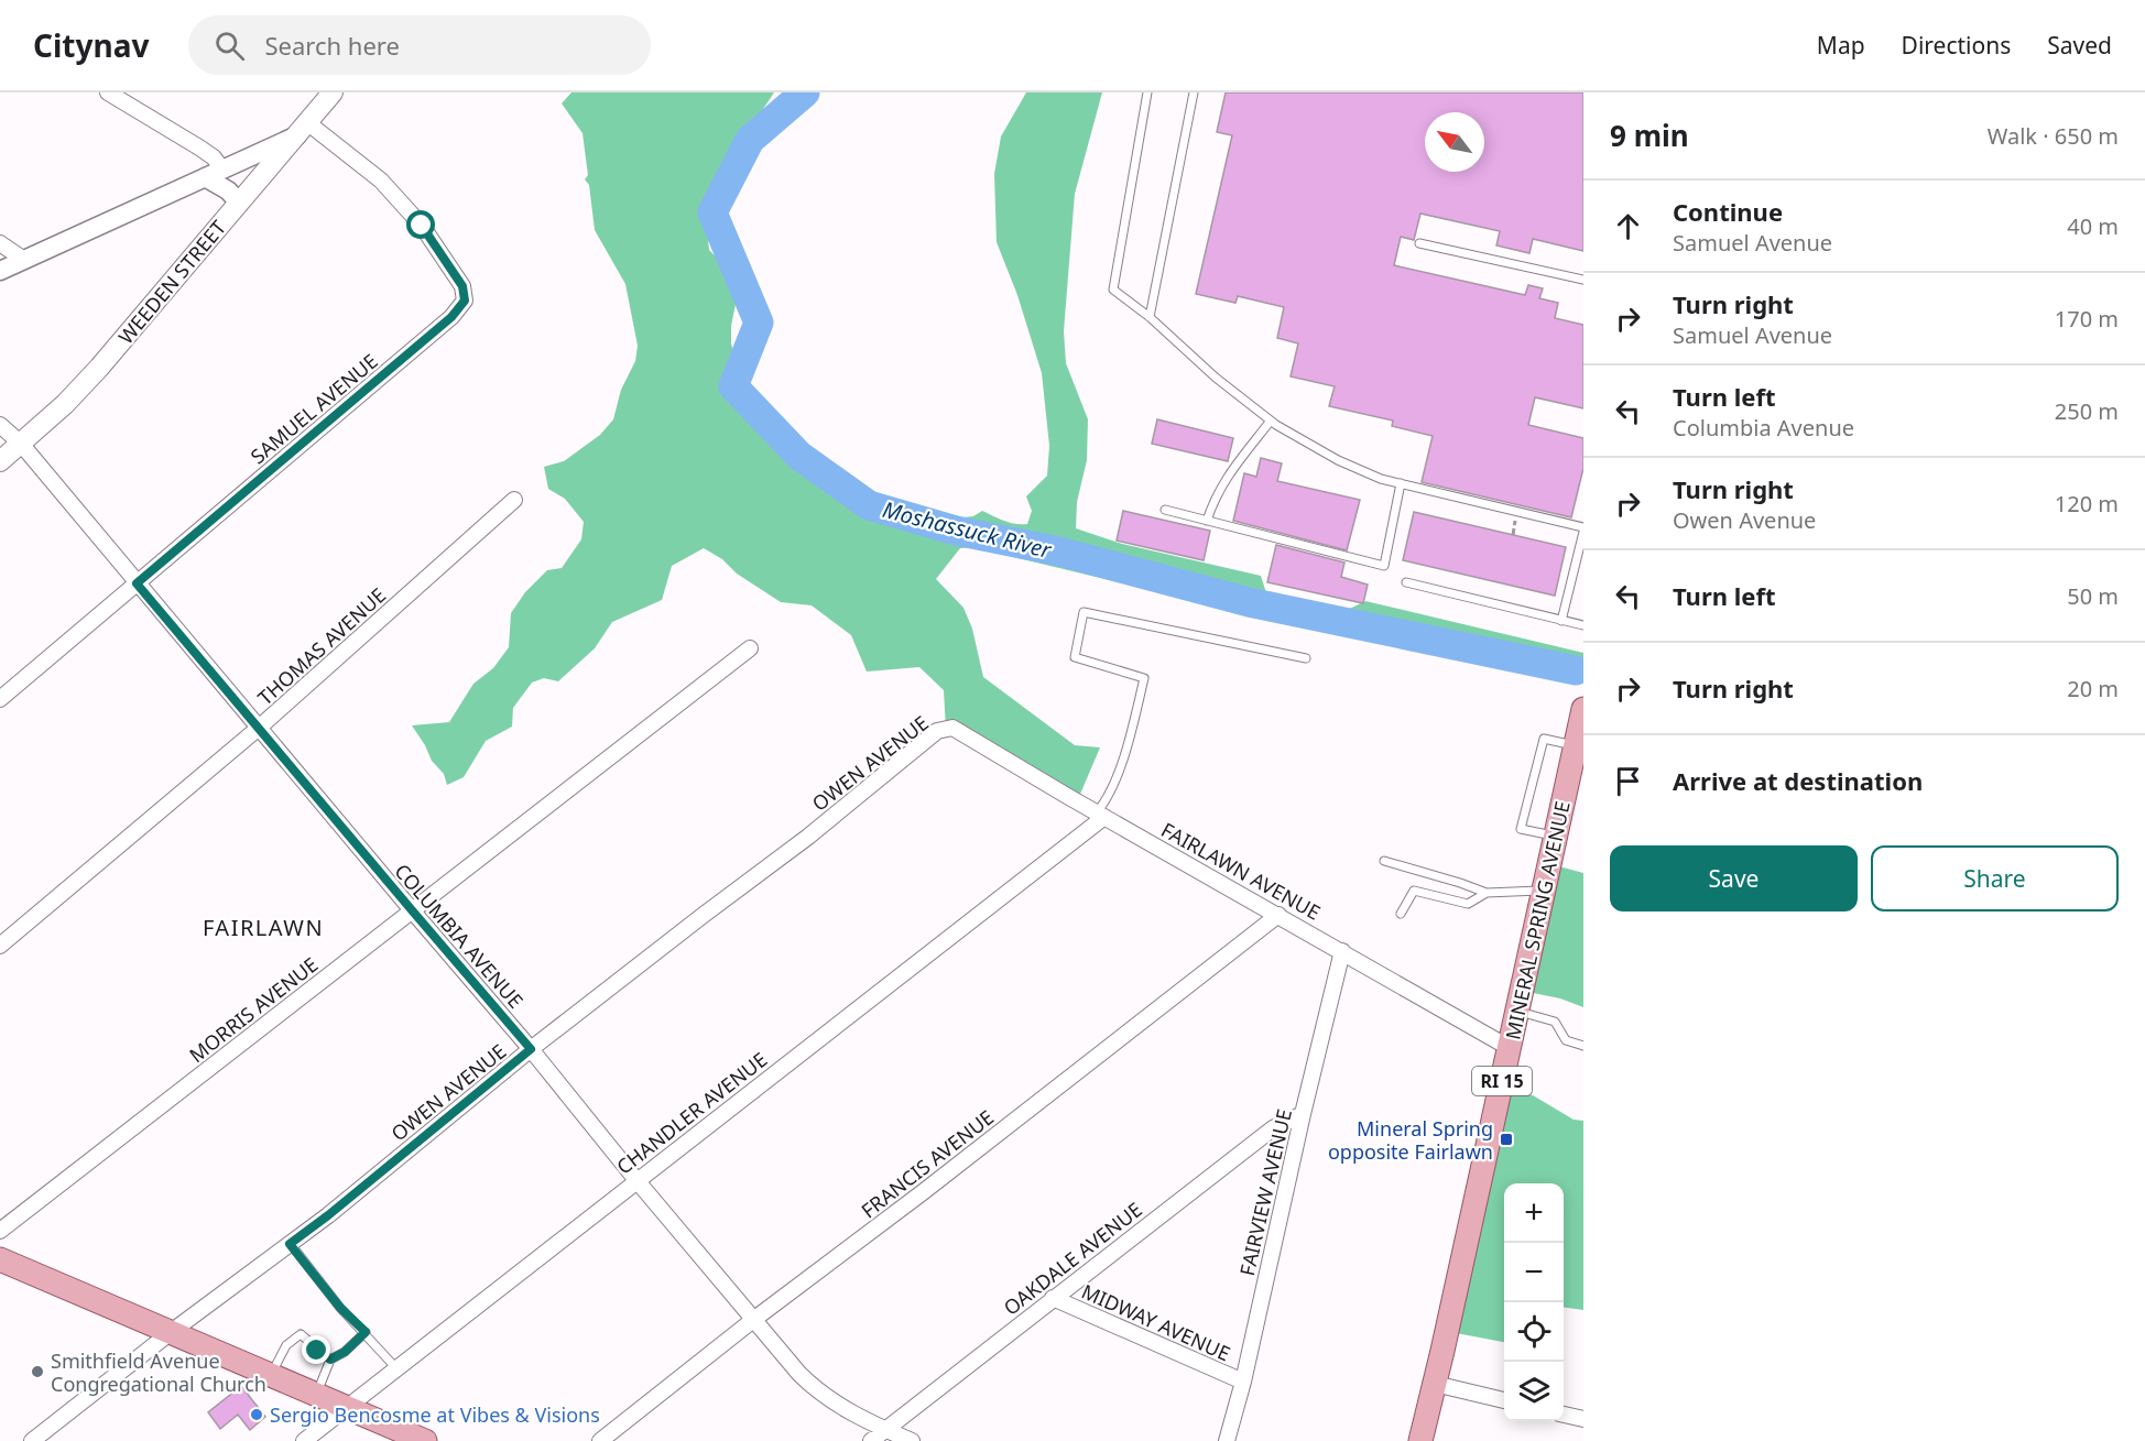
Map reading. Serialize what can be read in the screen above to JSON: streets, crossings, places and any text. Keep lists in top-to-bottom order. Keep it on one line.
{"streets":{"main road":["WEEDEN STREET","MINERAL SPRING AVENUE","RI 15"],"street":["SAMUEL AVENUE","THOMAS AVENUE","OWEN AVENUE","FAIRLAWN AVENUE","COLUMBIA AVENUE","MORRIS AVENUE","CHANDLER AVENUE","FRANCIS AVENUE","FAIRVIEW AVENUE","OAKDALE AVENUE","MIDWAY AVENUE"]},"crossings":[["WEEDEN STREET","SAMUEL AVENUE"],["WEEDEN STREET","COLUMBIA AVENUE"],["SAMUEL AVENUE","COLUMBIA AVENUE"],["THOMAS AVENUE","COLUMBIA AVENUE"],["OWEN AVENUE","FAIRLAWN AVENUE"],["OWEN AVENUE","COLUMBIA AVENUE"],["FAIRLAWN AVENUE","MINERAL SPRING AVENUE"],["FAIRLAWN AVENUE","CHANDLER AVENUE"],["FAIRLAWN AVENUE","FRANCIS AVENUE"],["FAIRLAWN AVENUE","FAIRVIEW AVENUE"],["COLUMBIA AVENUE","MORRIS AVENUE"],["COLUMBIA AVENUE","CHANDLER AVENUE"],["COLUMBIA AVENUE","FRANCIS AVENUE"],["COLUMBIA AVENUE","OAKDALE AVENUE"],["FAIRVIEW AVENUE","OAKDALE AVENUE"],["FAIRVIEW AVENUE","MIDWAY AVENUE"],["OAKDALE AVENUE","MIDWAY AVENUE"]],"districts":["FAIRLAWN"],"water":["Moshassuck River"],"places":{"transit":["Mineral Spring opposite Fairlawn"],"other":["Smithfield Avenue Congregational Church","Sergio Bencosme at Vibes & Visions"]},"north":"top left","page":{"header":"Citynav","search":"Search here","nav":["Map","Directions","Saved"],"heading":["9 min","Walk · 650 m"],"list":[["Continue","Samuel Avenue","40 m"],["Turn right","Samuel Avenue","170 m"],["Turn left","Columbia Avenue","250 m"],["Turn right","Owen Avenue","120 m"],["Turn left","50 m"],["Turn right","20 m"],"Arrive at destination"],"buttons":["Save","Share"],"map_buttons":["+","−"]}}
